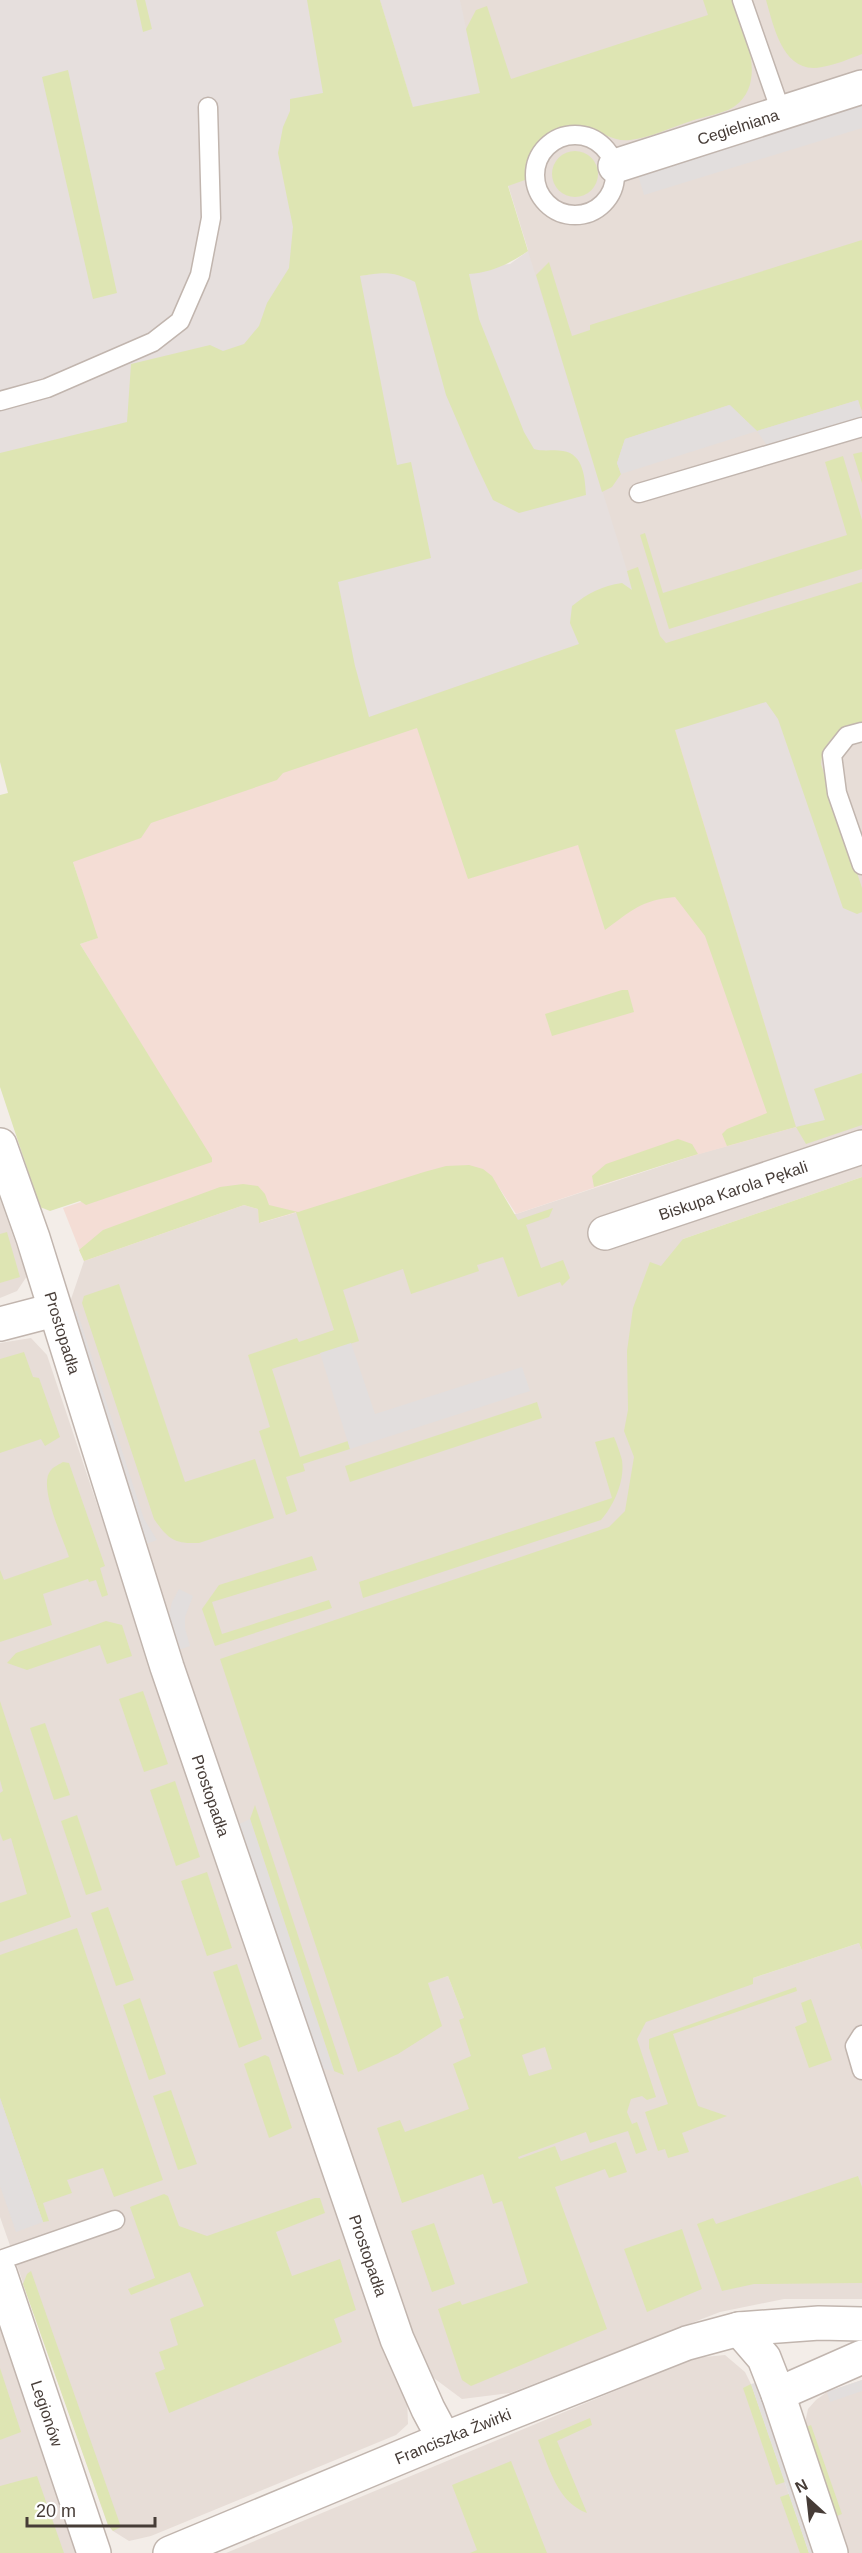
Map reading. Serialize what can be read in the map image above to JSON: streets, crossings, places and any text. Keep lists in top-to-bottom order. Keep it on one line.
{"streets":{"street":["Cegielniana","Biskupa Karola Pękali","Prostopadła","Legionów","Franciszka Żwirki"]},"crossings":[["Prostopadła","Franciszka Żwirki"]],"scale_bar":"20 m","north":"top left"}
